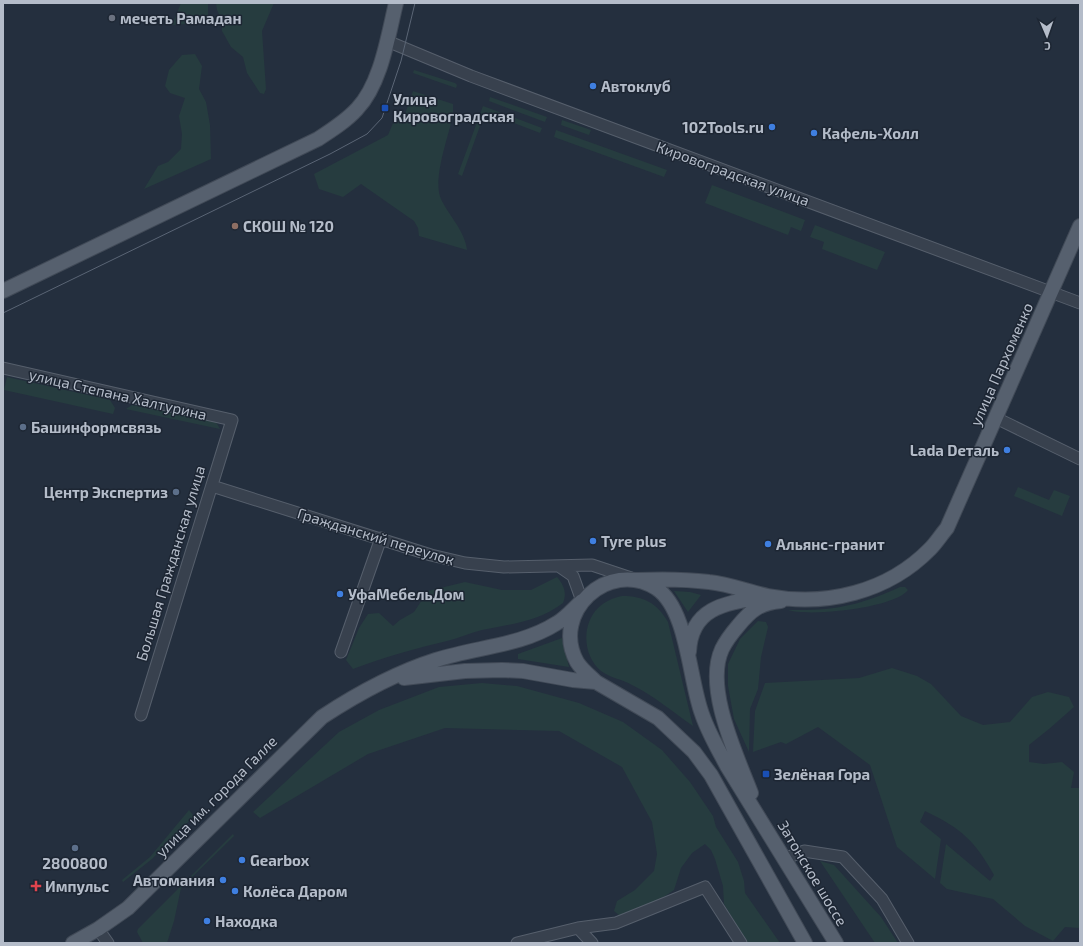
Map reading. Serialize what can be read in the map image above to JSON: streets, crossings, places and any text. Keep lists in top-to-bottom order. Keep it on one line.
{"streets":{"main road":["улица Пархоменко","улица им. города Галле","Затонское шоссе"],"street":["Кировоградская улица","улица Степана Халтурина","Гражданский переулок","Большая Гражданская улица"]},"crossings":[["Кировоградская улица","улица Пархоменко"],["улица Пархоменко","Гражданский переулок"],["улица Пархоменко","улица им. города Галле"],["улица Степана Халтурина","Большая Гражданская улица"],["Гражданский переулок","Большая Гражданская улица"]],"places":{"other":["мечеть Рамадан","Автоклуб","102Tools.ru","Кафель-Холл","СКОШ № 120","Башинформсвязь","Lada Dеталь","Центр Экспертиз","Tyre plus","Альянс-гранит","УфаМебельДом","2800800","Gearbox","Автомания","Колёса Даром","Находка"],"transit":["Улица Кировоградская","Зелёная Гора"],"health":["Импульс"]},"north":"bottom"}
